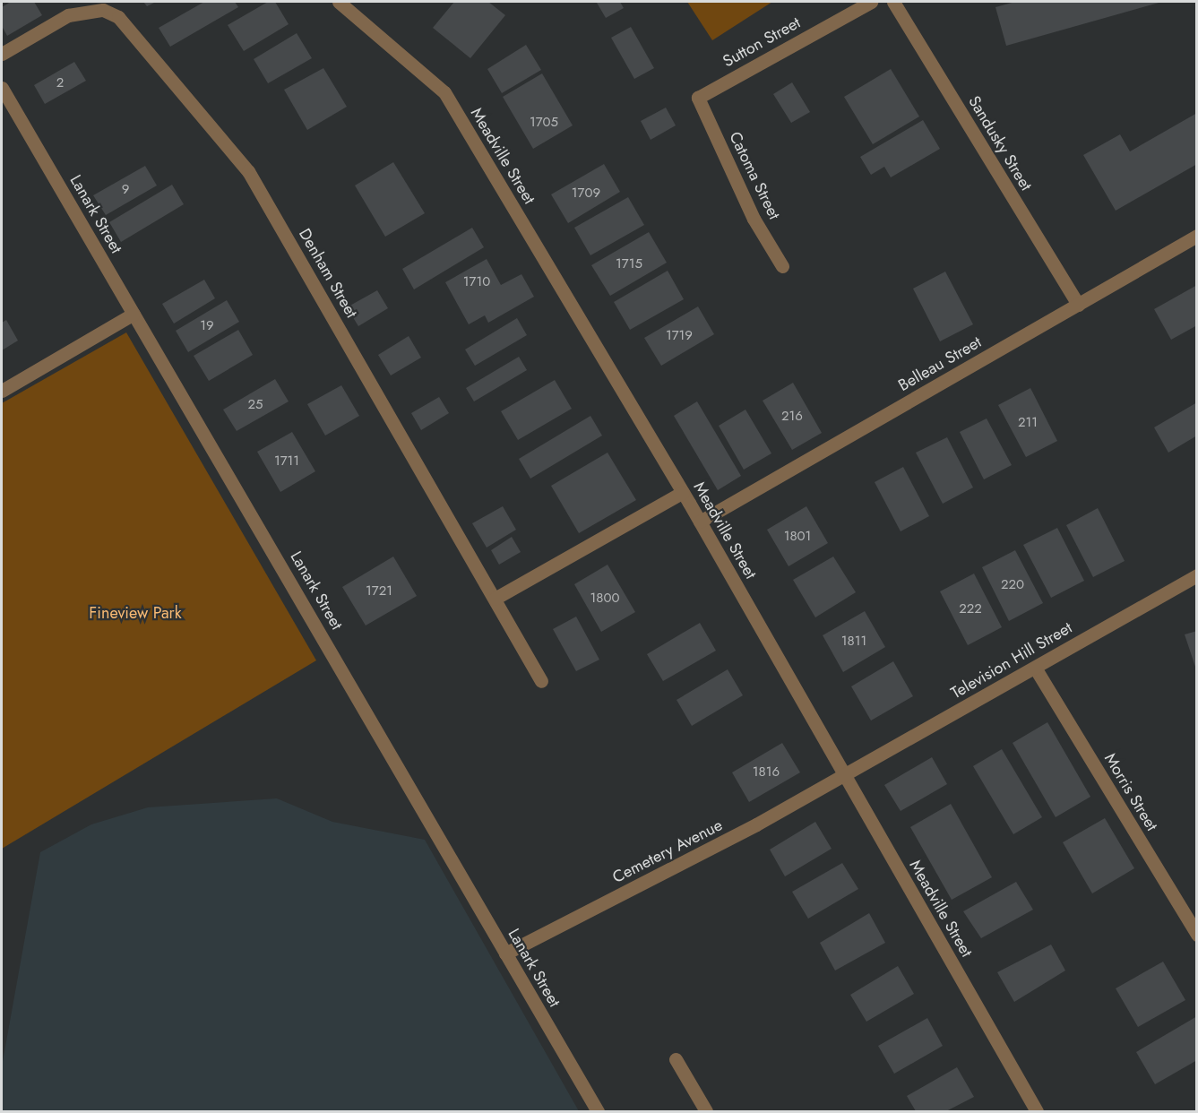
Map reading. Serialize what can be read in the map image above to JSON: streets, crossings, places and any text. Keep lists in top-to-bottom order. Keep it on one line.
{"streets":{"street":["Sutton Street","Sandusky Street","Meadville Street","Catoma Street","Lanark Street","Denham Street","Belleau Street","Television Hill Street","Morris Street","Cemetery Avenue"]},"crossings":[["Sutton Street","Catoma Street"],["Sandusky Street","Belleau Street"],["Meadville Street","Belleau Street"],["Meadville Street","Television Hill Street"],["Meadville Street","Cemetery Avenue"],["Lanark Street","Cemetery Avenue"],["Television Hill Street","Morris Street"],["Television Hill Street","Cemetery Avenue"]],"parks":["Fineview Park"],"house_numbers":["2","1705","9","1709","1715","1710","19","1719","25","216","211","1711","1801","220","1721","1800","222","1811","1816"]}
